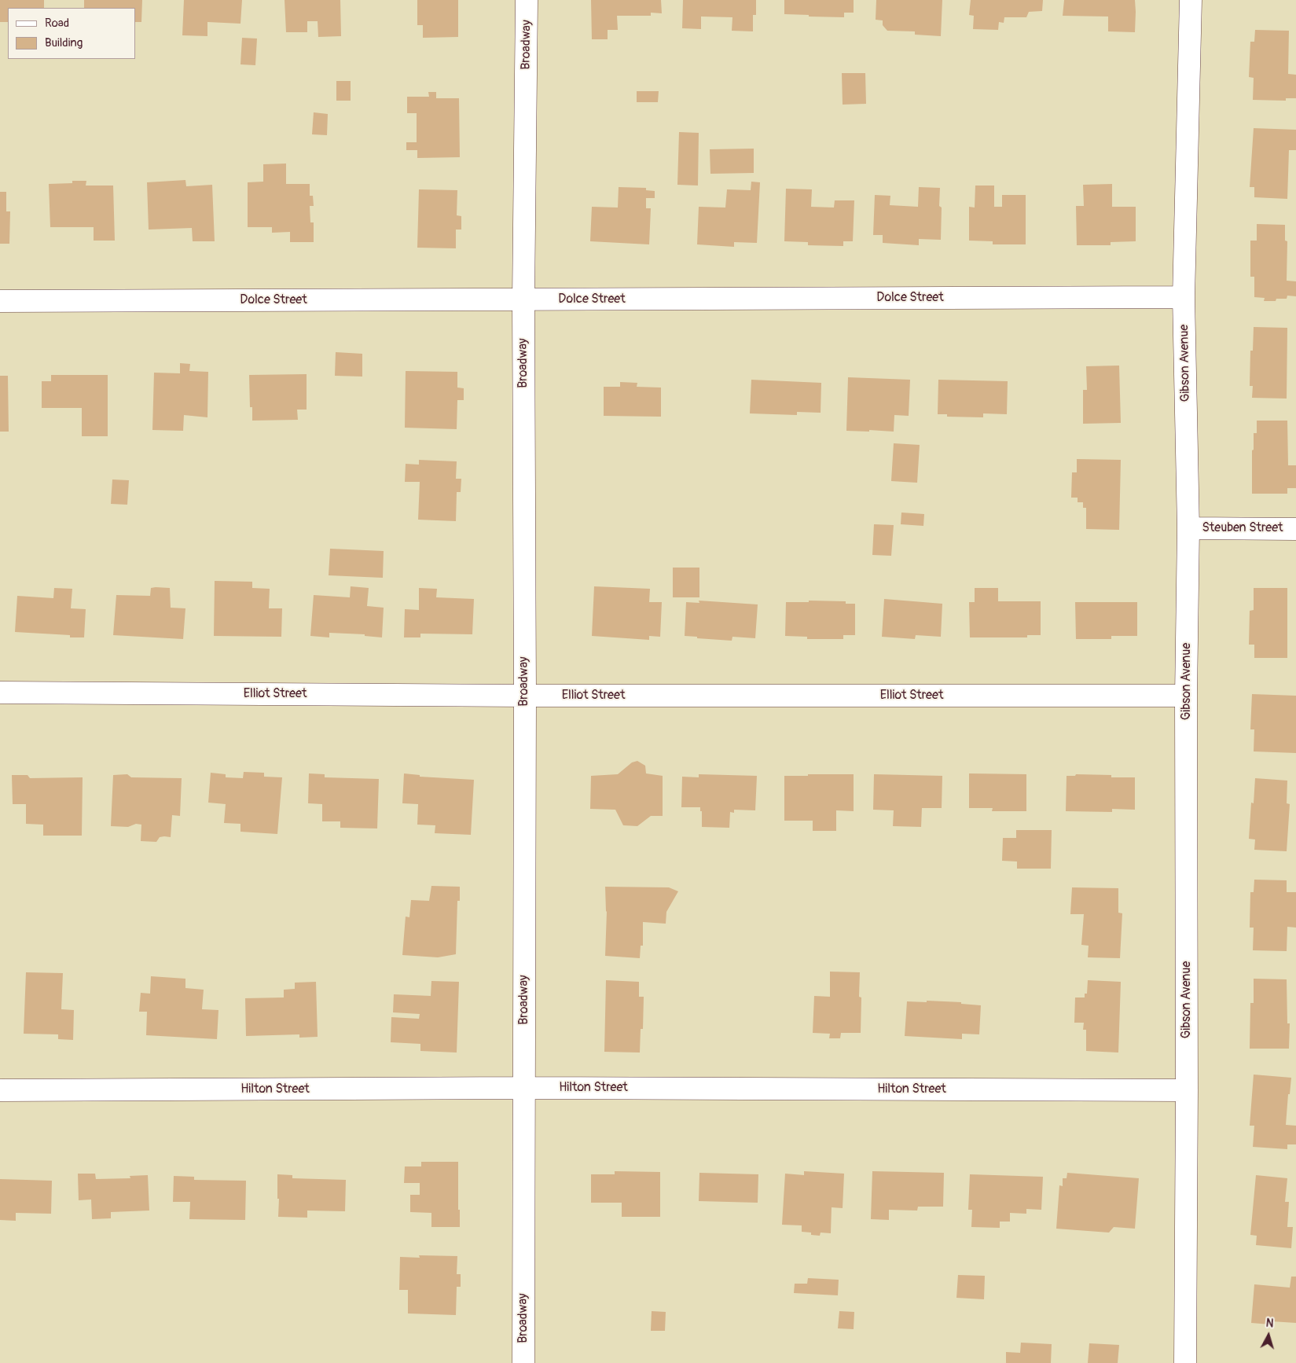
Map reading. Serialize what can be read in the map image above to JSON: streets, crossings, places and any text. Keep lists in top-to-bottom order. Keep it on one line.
{"streets":{"street":["Broadway","Dolce Street","Gibson Avenue","Steuben Street","Elliot Street","Hilton Street"]},"crossings":[["Broadway","Dolce Street"],["Broadway","Elliot Street"],["Broadway","Hilton Street"],["Dolce Street","Gibson Avenue"],["Gibson Avenue","Steuben Street"],["Gibson Avenue","Elliot Street"],["Gibson Avenue","Hilton Street"]],"legend":["Road","Building"],"north":"top"}
